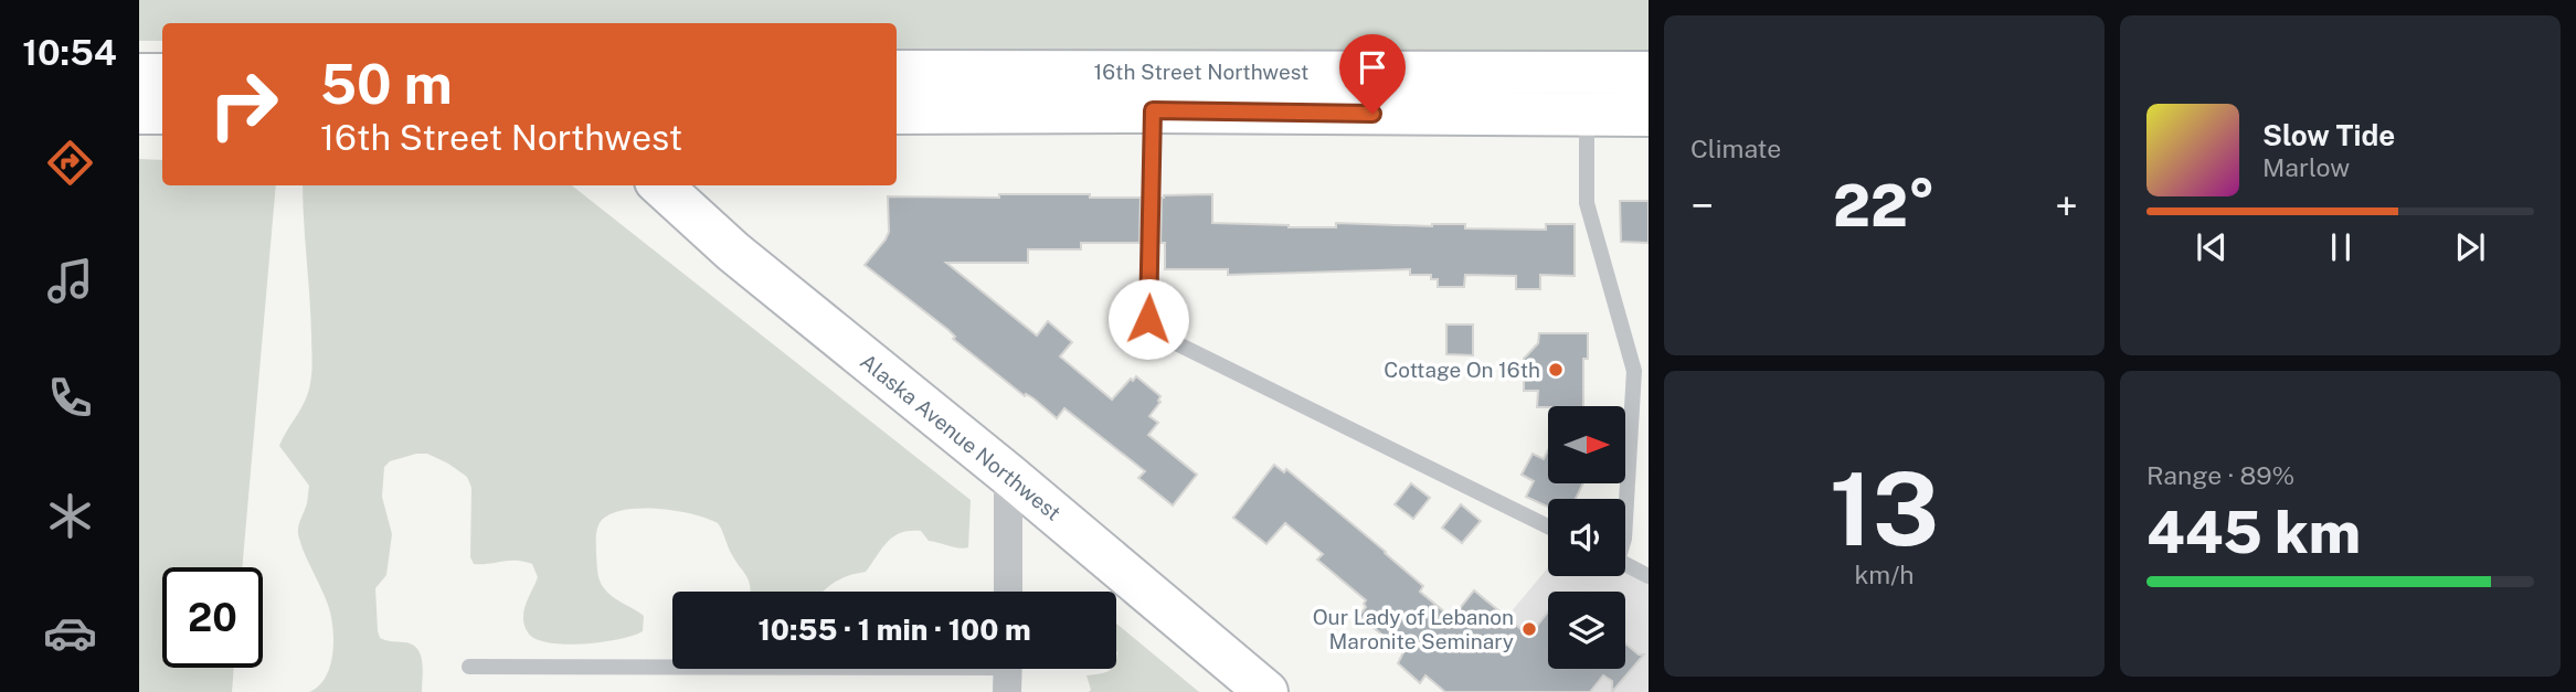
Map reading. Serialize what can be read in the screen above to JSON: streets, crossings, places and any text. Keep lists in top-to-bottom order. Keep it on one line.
{"streets":{"main road":["16th Street Northwest","Alaska Avenue Northwest"]},"places":["Cottage On 16th","Our Lady of Lebanon Maronite Seminary"],"north":"right","page":{"tabs":"10:54","tile":["Climate",["13","km/h"],["Range · 89%","445 km"]],"turn":["50 m","16th Street Northwest"],"song":["Slow Tide","Marlow"],"heat":["−","22°","+"],"limit":"20","trip":"10:55 · 1 min · 100 m"}}
